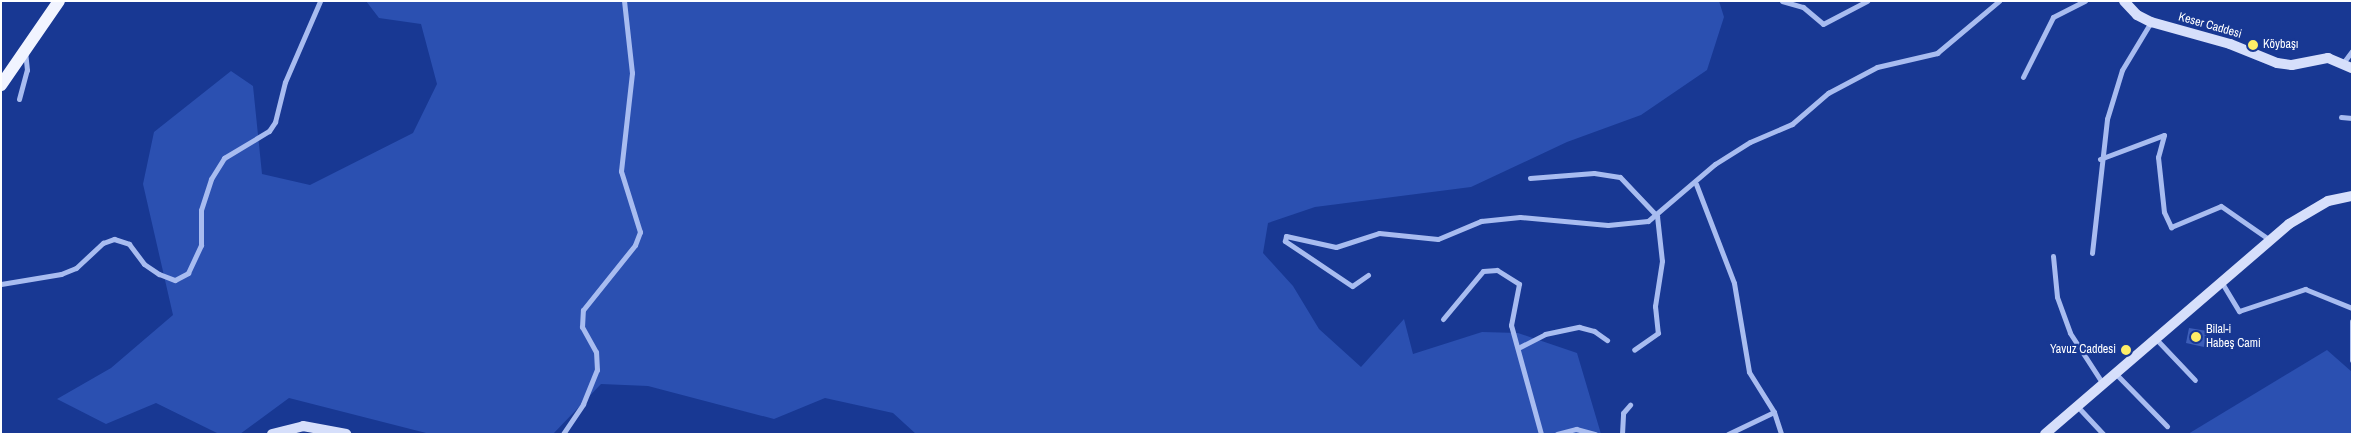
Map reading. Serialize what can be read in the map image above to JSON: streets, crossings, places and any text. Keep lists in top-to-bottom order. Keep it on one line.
{"streets":{"main road":["Keser Caddesi"]},"places":["Köybaşı","Bilal-i Habeş Cami","Yavuz Caddesi"]}
